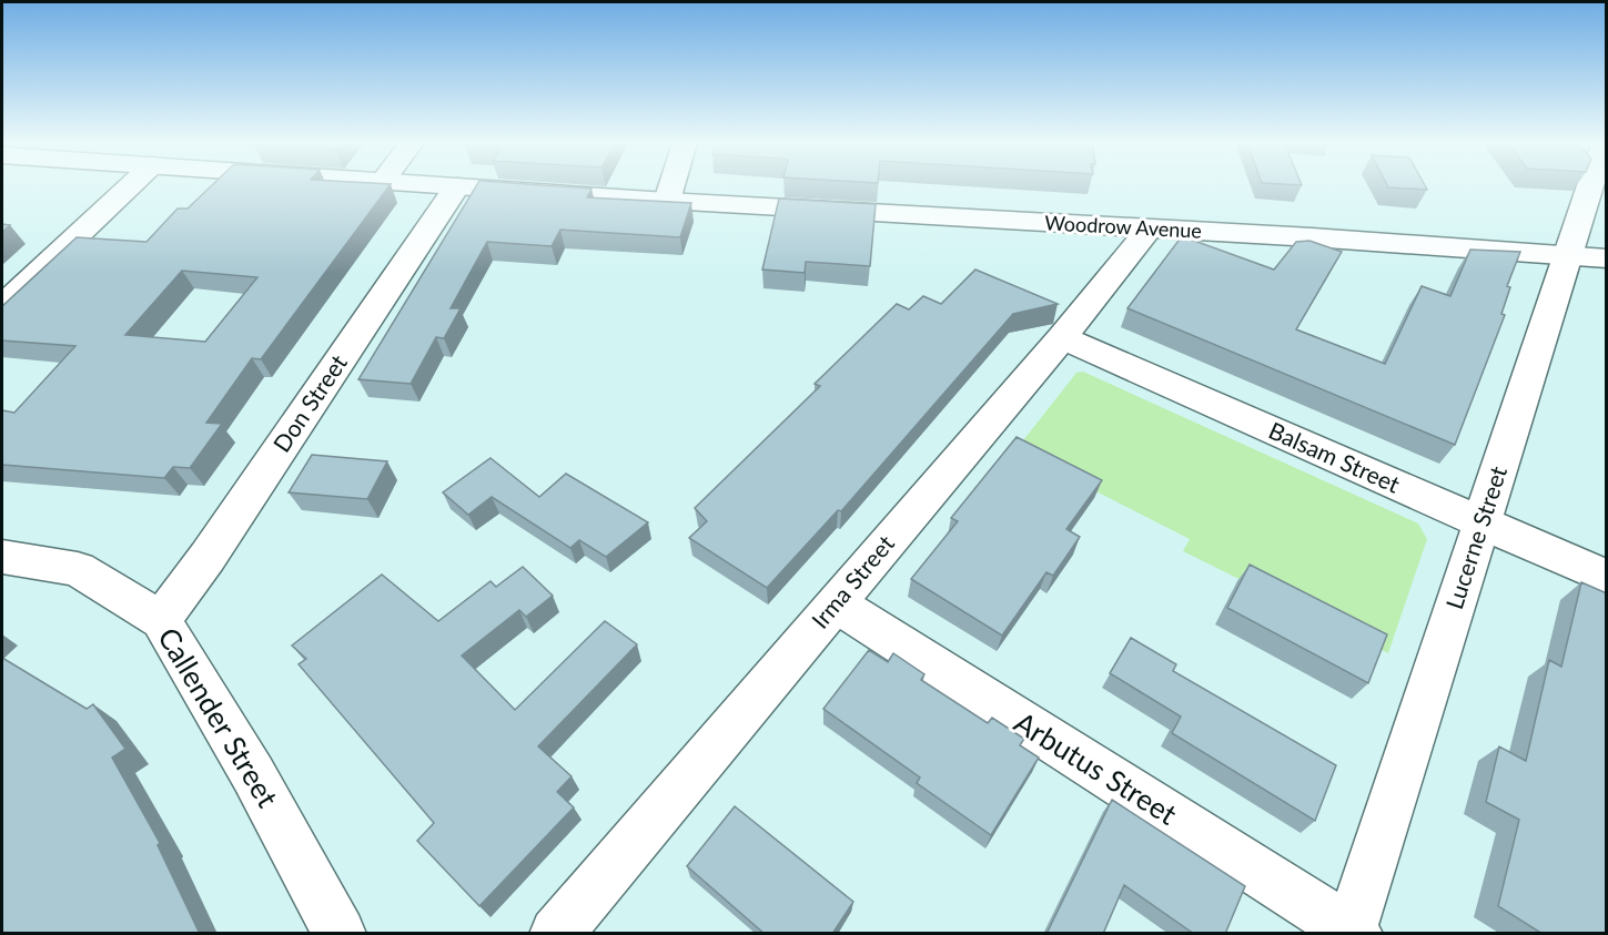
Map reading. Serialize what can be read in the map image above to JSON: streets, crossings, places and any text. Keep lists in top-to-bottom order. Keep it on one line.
{"streets":{"street":["Woodrow Avenue","Don Street","Balsam Street","Lucerne Street","Irma Street","Callender Street","Arbutus Street"]},"crossings":[["Woodrow Avenue","Lucerne Street"],["Woodrow Avenue","Irma Street"],["Don Street","Callender Street"],["Balsam Street","Lucerne Street"],["Balsam Street","Irma Street"],["Lucerne Street","Arbutus Street"],["Irma Street","Arbutus Street"]]}
